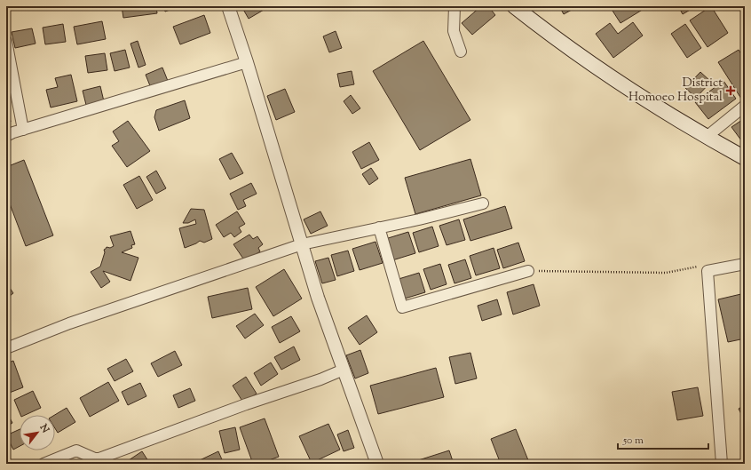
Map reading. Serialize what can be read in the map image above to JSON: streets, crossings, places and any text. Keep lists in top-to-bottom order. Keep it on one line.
{"places":{"health":["District Homoeo Hospital"]},"scale_bar":"50 m","north":"top right"}
